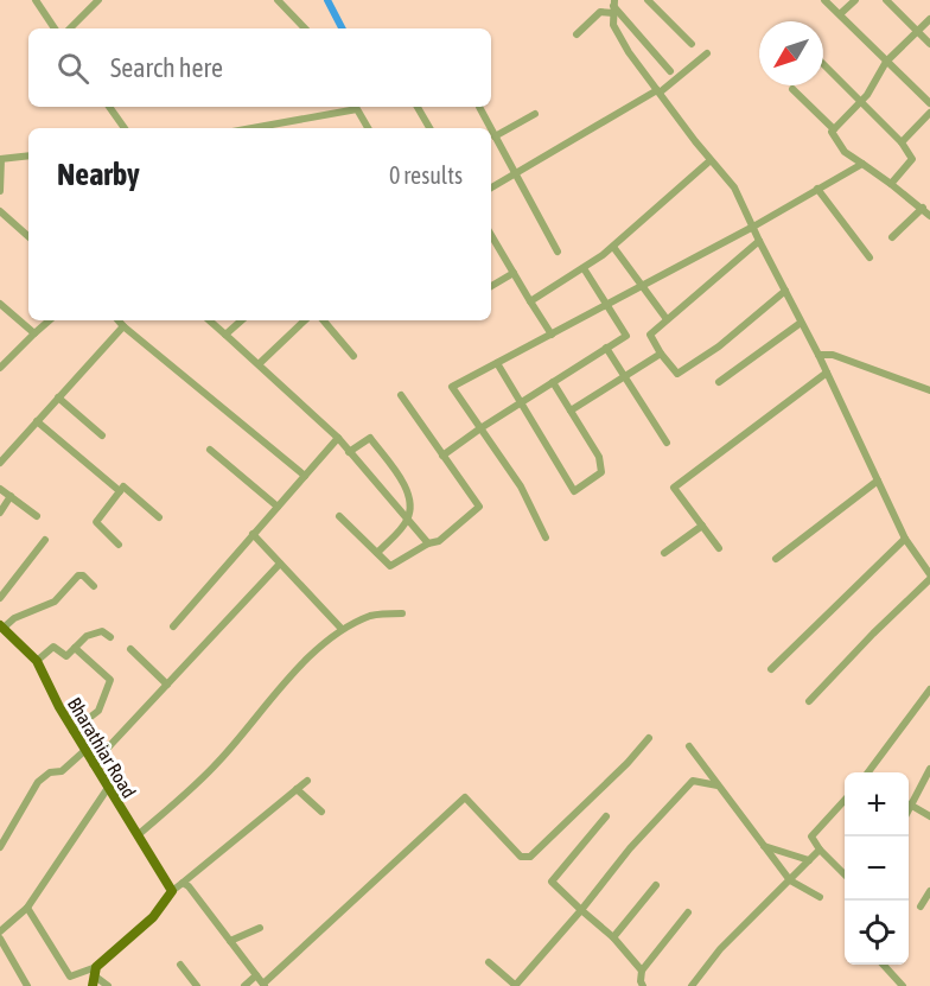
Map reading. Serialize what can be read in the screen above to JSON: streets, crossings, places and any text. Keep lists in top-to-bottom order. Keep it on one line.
{"streets":{"main road":["Bharathiar Road"]},"north":"bottom left","page":{"search":"Search here","heading":["Nearby","0 results"],"map_buttons":["+","−"]}}
